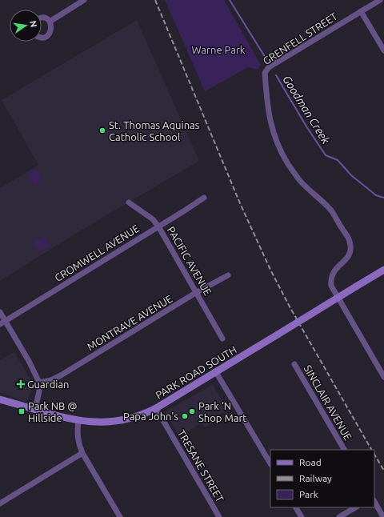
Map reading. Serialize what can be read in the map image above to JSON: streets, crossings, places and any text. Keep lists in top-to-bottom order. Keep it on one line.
{"streets":{"main road":["PARK ROAD SOUTH"],"street":["GRENFELL STREET","CROMWELL AVENUE","PACIFIC AVENUE","MONTRAVE AVENUE","SINCLAIR AVENUE","TRESANE STREET"]},"crossings":[["CROMWELL AVENUE","PACIFIC AVENUE"],["PACIFIC AVENUE","MONTRAVE AVENUE"],["PARK ROAD SOUTH","TRESANE STREET"]],"water":["Goodman Creek"],"parks":["Warne Park"],"places":{"other":["St. Thomas Aquinas Catholic School","Park ‘N Shop Mart","Papa John's"],"health":["Guardian"],"transit":["Park NB @ Hillside"]},"legend":["Road","Railway","Park"],"north":"right"}
